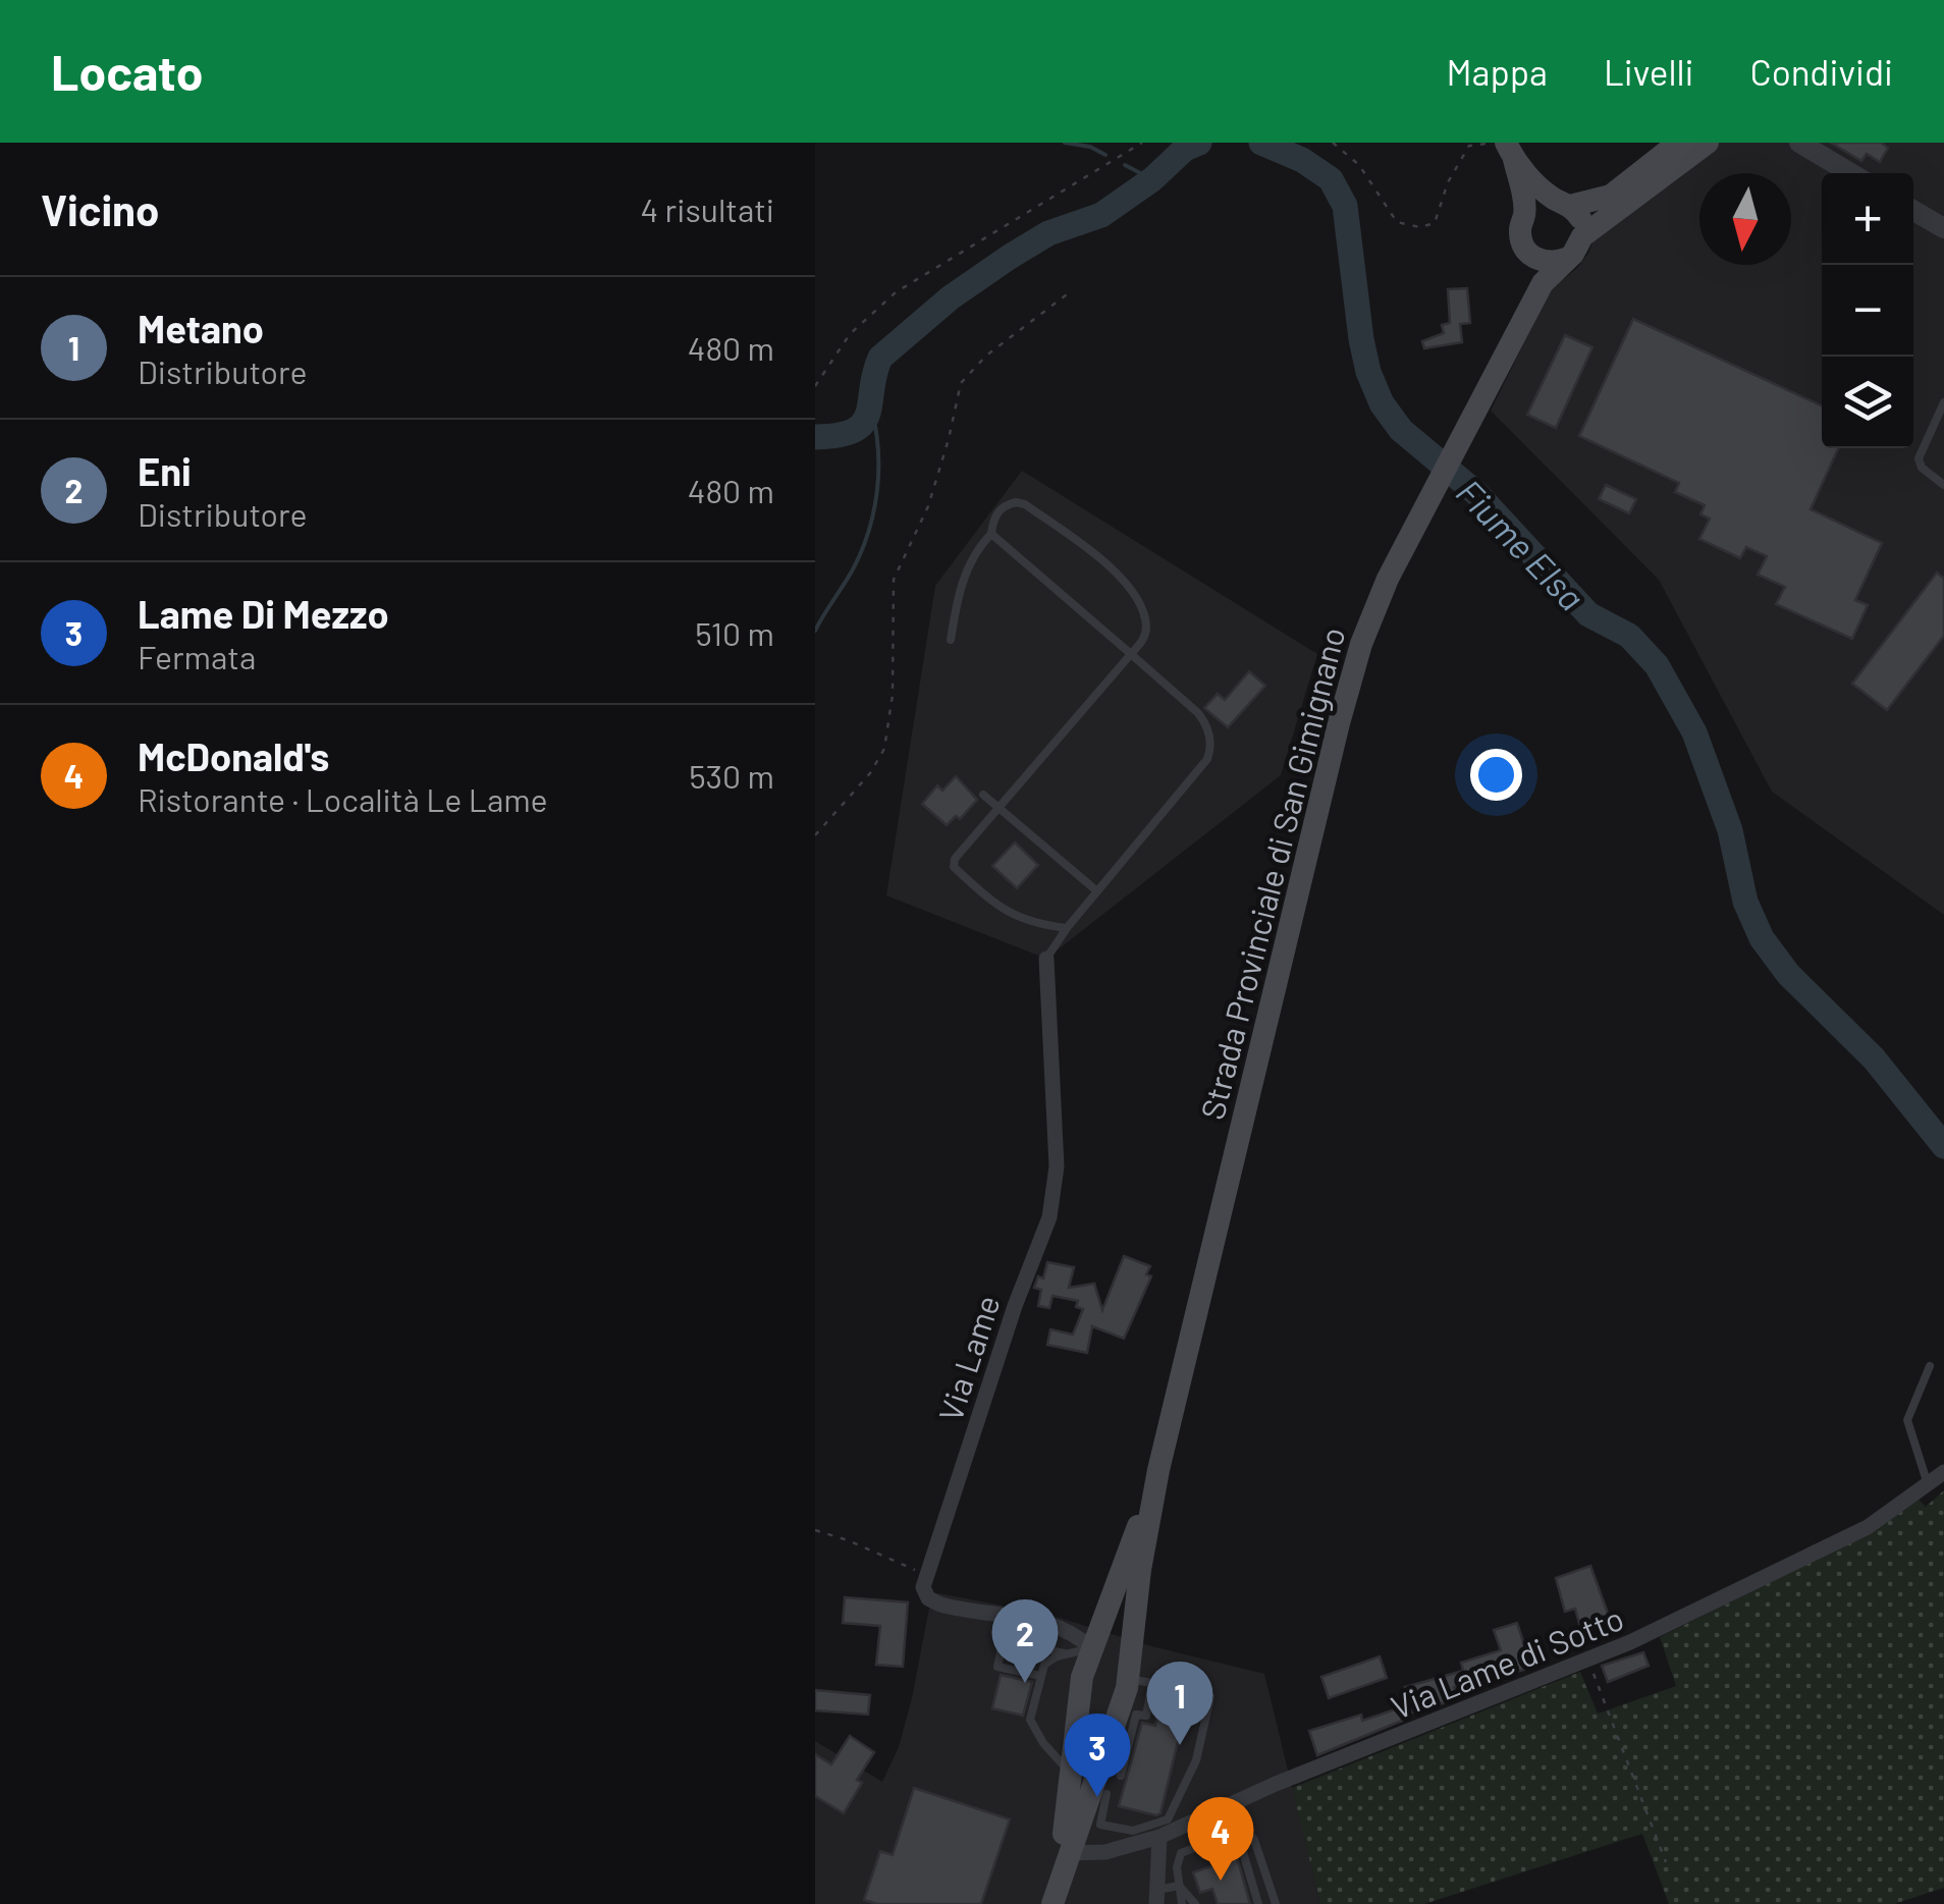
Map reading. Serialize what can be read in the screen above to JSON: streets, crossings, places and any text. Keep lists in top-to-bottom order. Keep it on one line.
{"streets":{"main road":["Strada Provinciale di San Gimignano"],"street":["Via Lame","Via Lame di Sotto"]},"crossings":[["Strada Provinciale di San Gimignano","Via Lame di Sotto"]],"water":["Fiume Elsa"],"north":"bottom","page":{"header":"Locato","nav":["Mappa","Livelli","Condividi"],"heading":["Vicino","4 risultati"],"map_buttons":["+","−"],"list":[{"mark":"1","name":"Metano","note":"Distributore","value":"480 m"},{"mark":"2","name":"Eni","note":"Distributore","value":"480 m"},{"mark":"3","name":"Lame Di Mezzo","note":"Fermata","value":"510 m"},{"mark":"4","name":"McDonald's","note":"Ristorante · Località Le Lame","value":"530 m"}],"pins":["2","1","3","4"]}}
